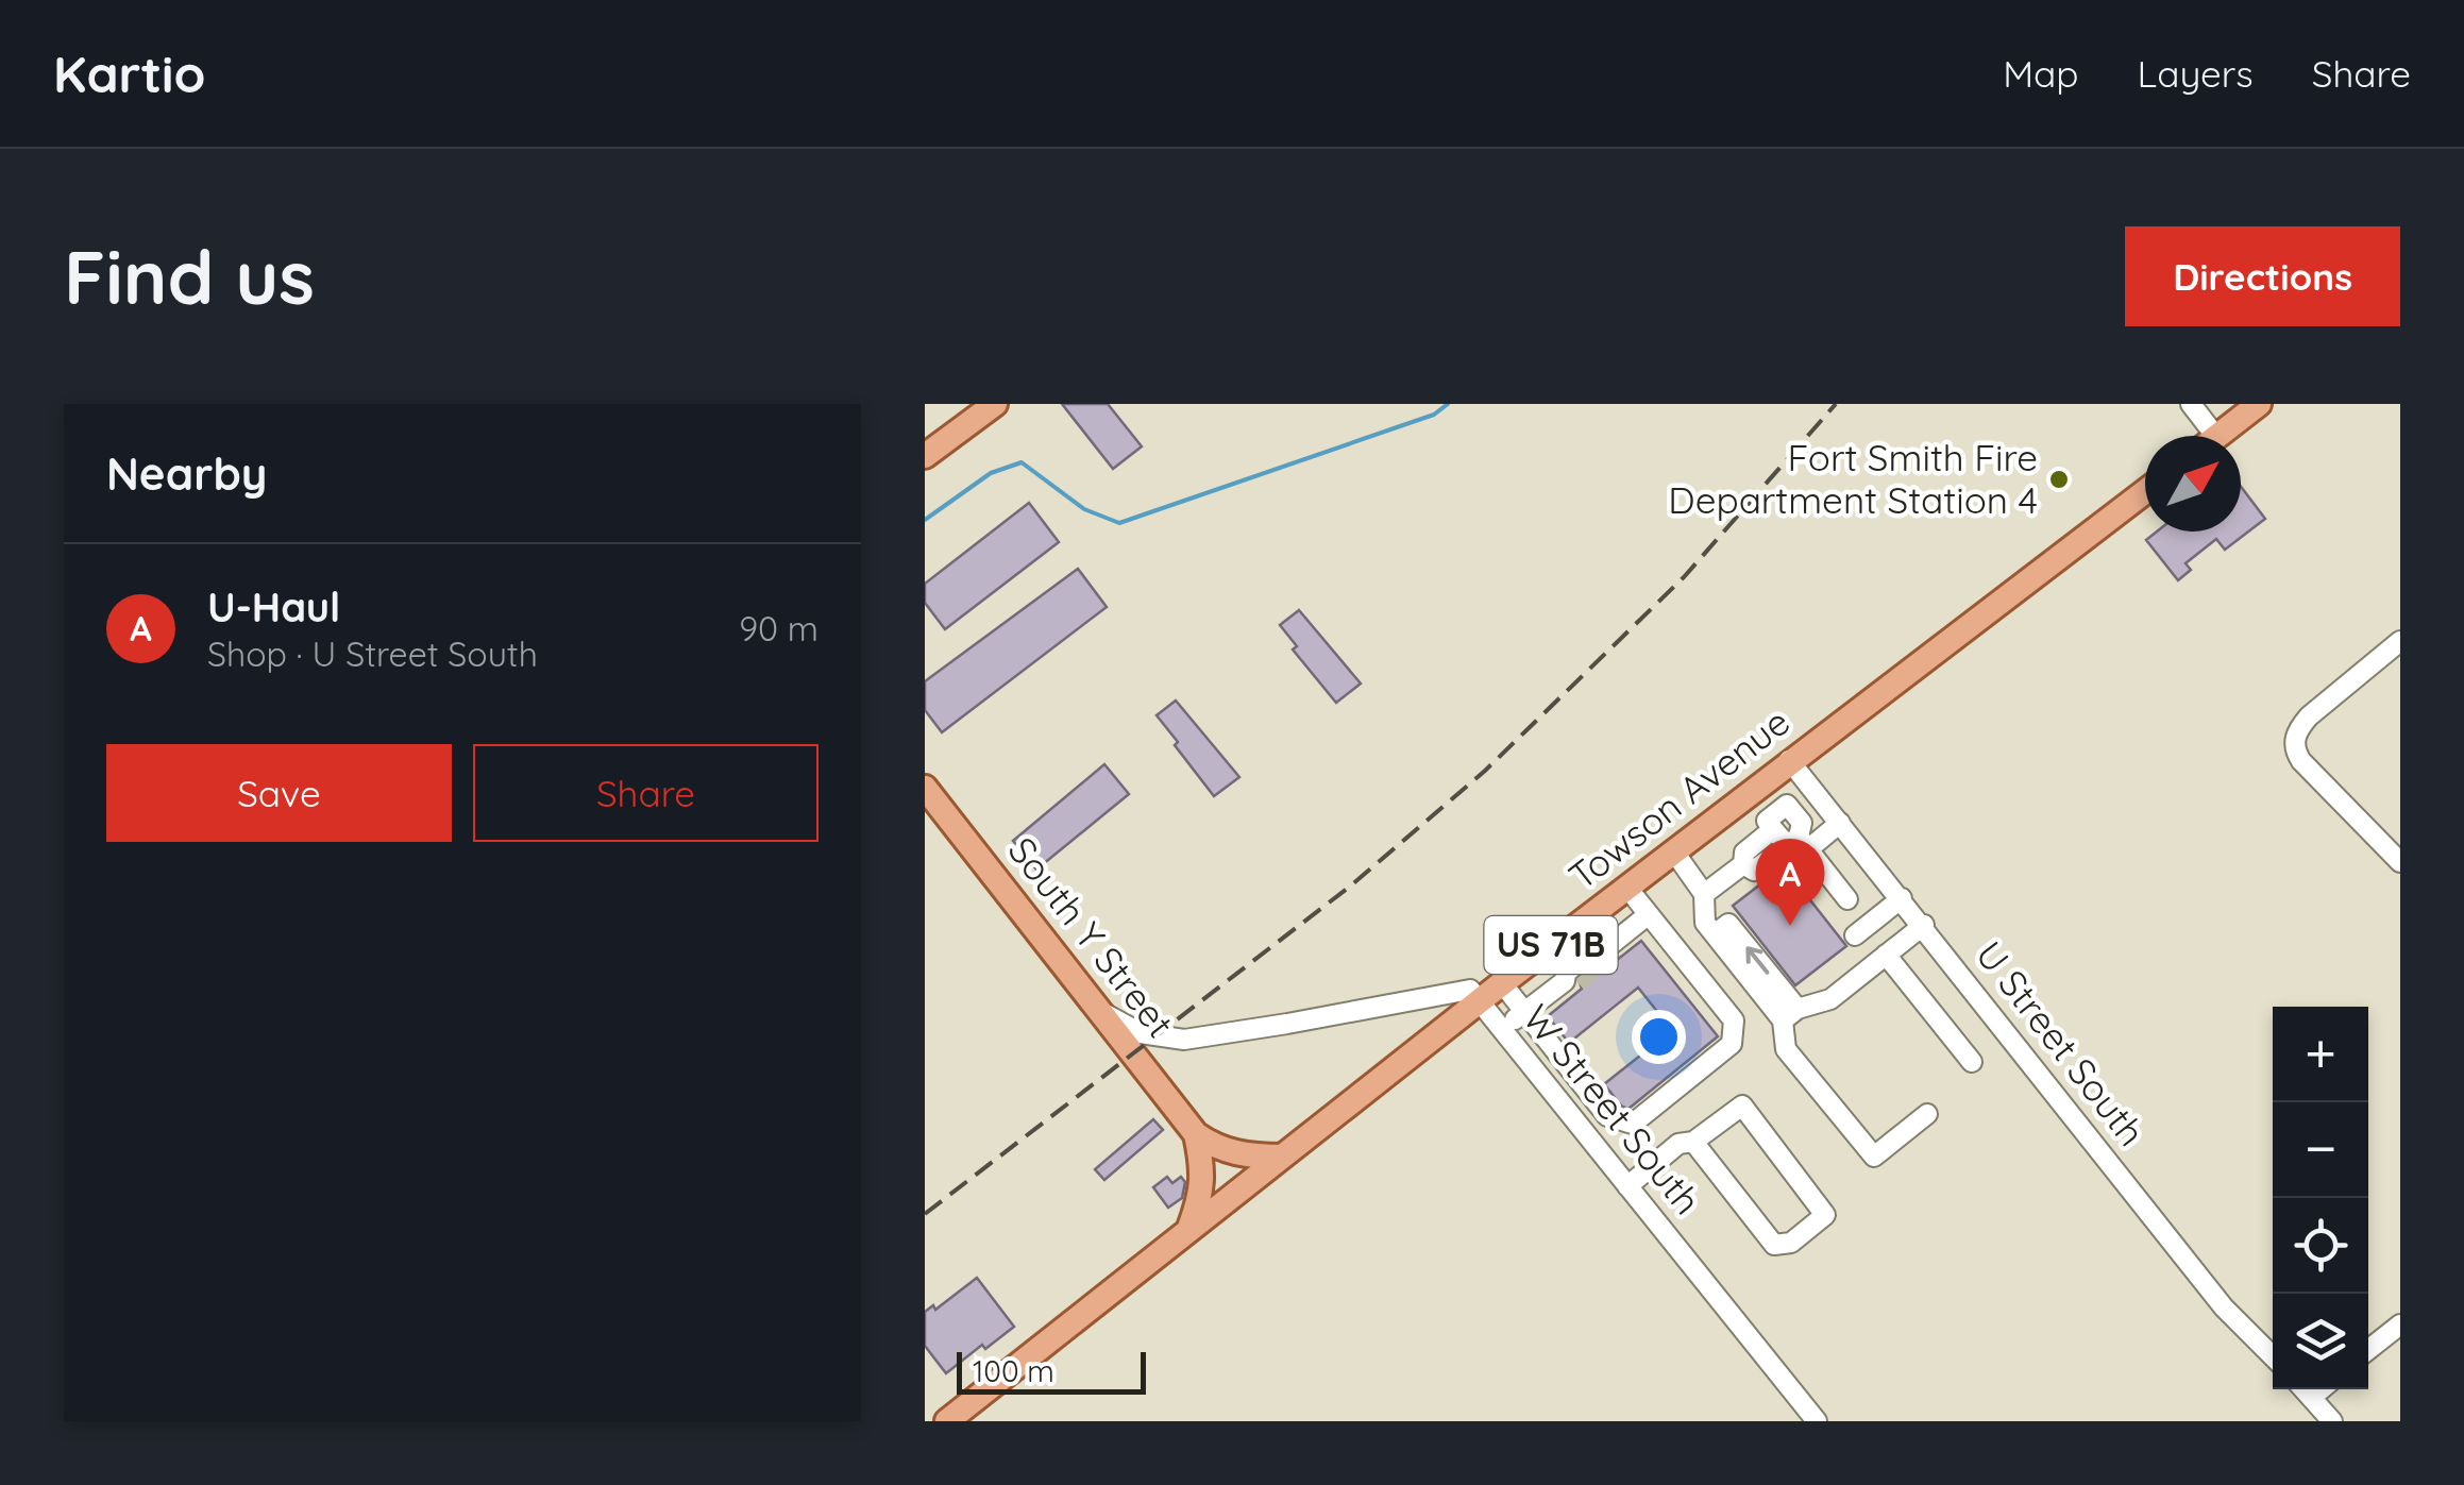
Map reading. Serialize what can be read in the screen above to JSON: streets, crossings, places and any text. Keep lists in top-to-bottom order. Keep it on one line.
{"streets":{"main road":["Towson Avenue","South Y Street","US 71B"],"street":["U Street South","W Street South"]},"crossings":[["Towson Avenue","South Y Street"],["Towson Avenue","U Street South"],["Towson Avenue","W Street South"],["South Y Street","W Street South"]],"places":["Fort Smith Fire Department Station 4"],"scale_bar":"100 m","north":"top right","page":{"header":"Kartio","nav":["Map","Layers","Share"],"buttons":["Directions",["Save","Share"]],"title":"Find us","heading":"Nearby","list":[{"mark":"A","name":"U-Haul","note":"Shop · U Street South","value":"90 m"}],"pins":"A","map_buttons":["+","−"],"scale":"100 m"}}
